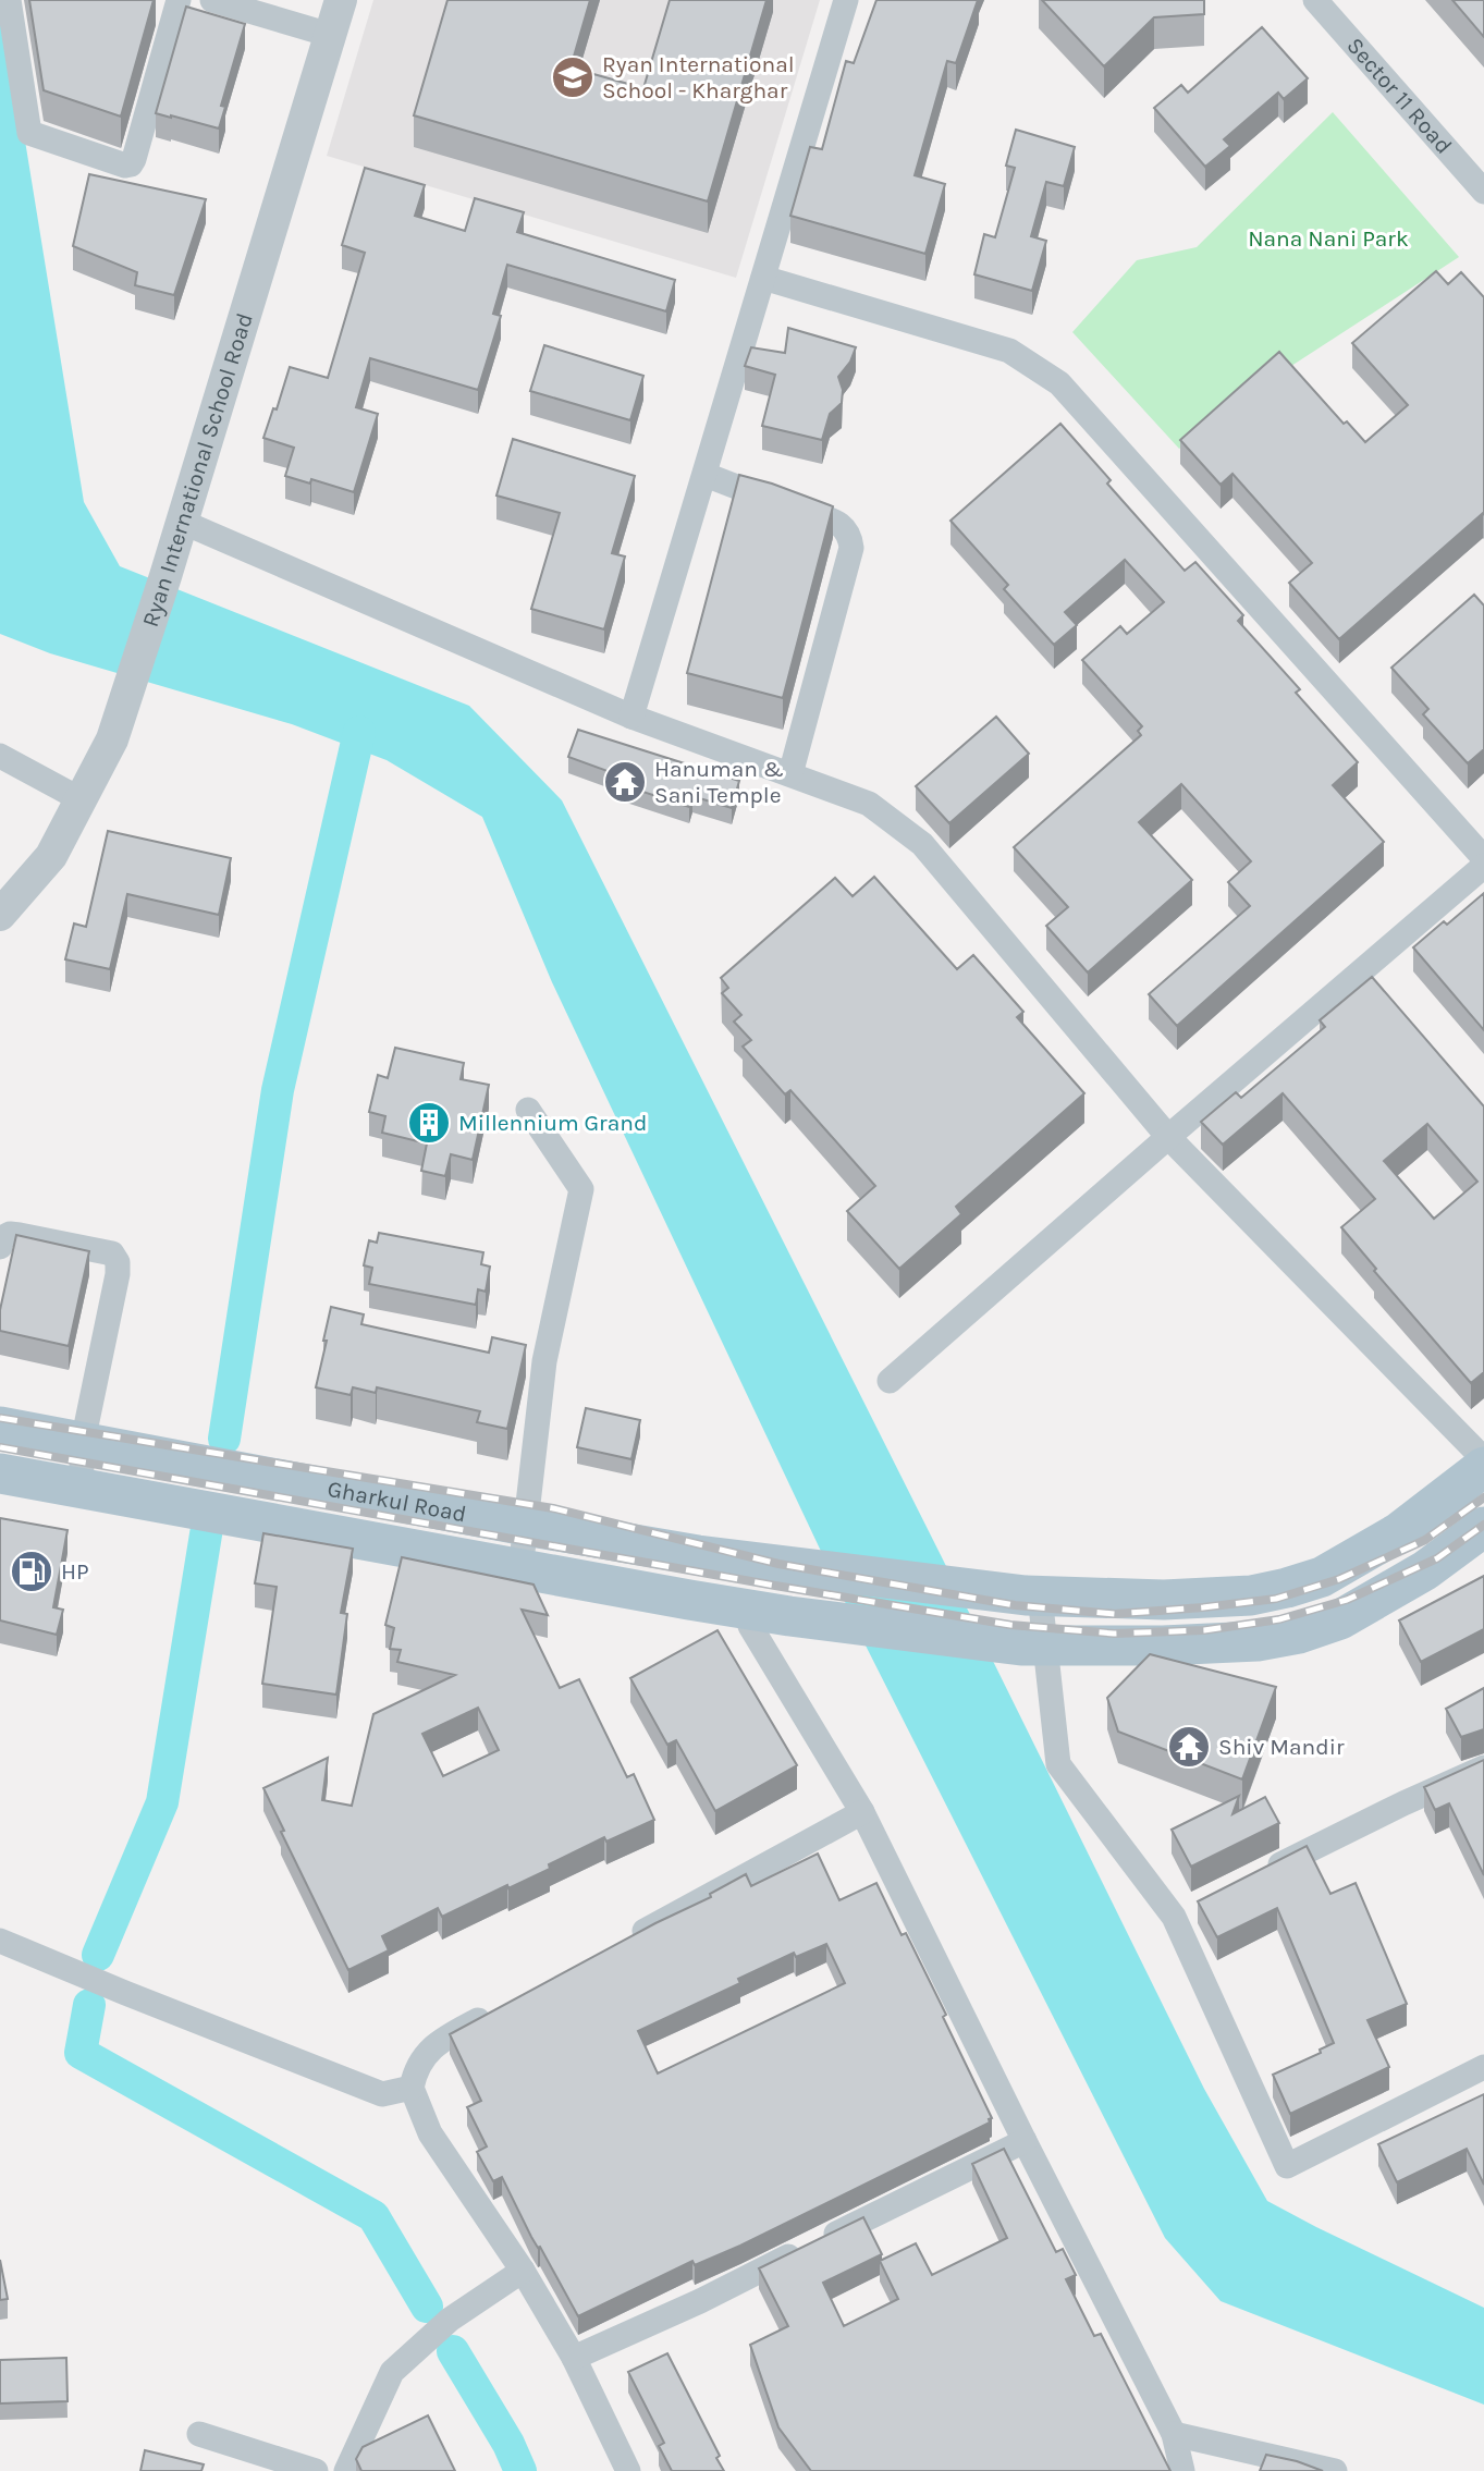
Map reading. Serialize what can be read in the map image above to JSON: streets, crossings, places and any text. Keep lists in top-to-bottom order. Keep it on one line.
{"streets":{"main road":["Gharkul Road"],"street":["Sector 11 Road","Ryan International School Road"]},"parks":["Nana Nani Park"],"places":{"school or university":["Ryan International School - Kharghar"],"temple":["Hanuman & Sani Temple","Shiv Mandir"],"building":["Millennium Grand"],"fuel station":["HP"]}}
